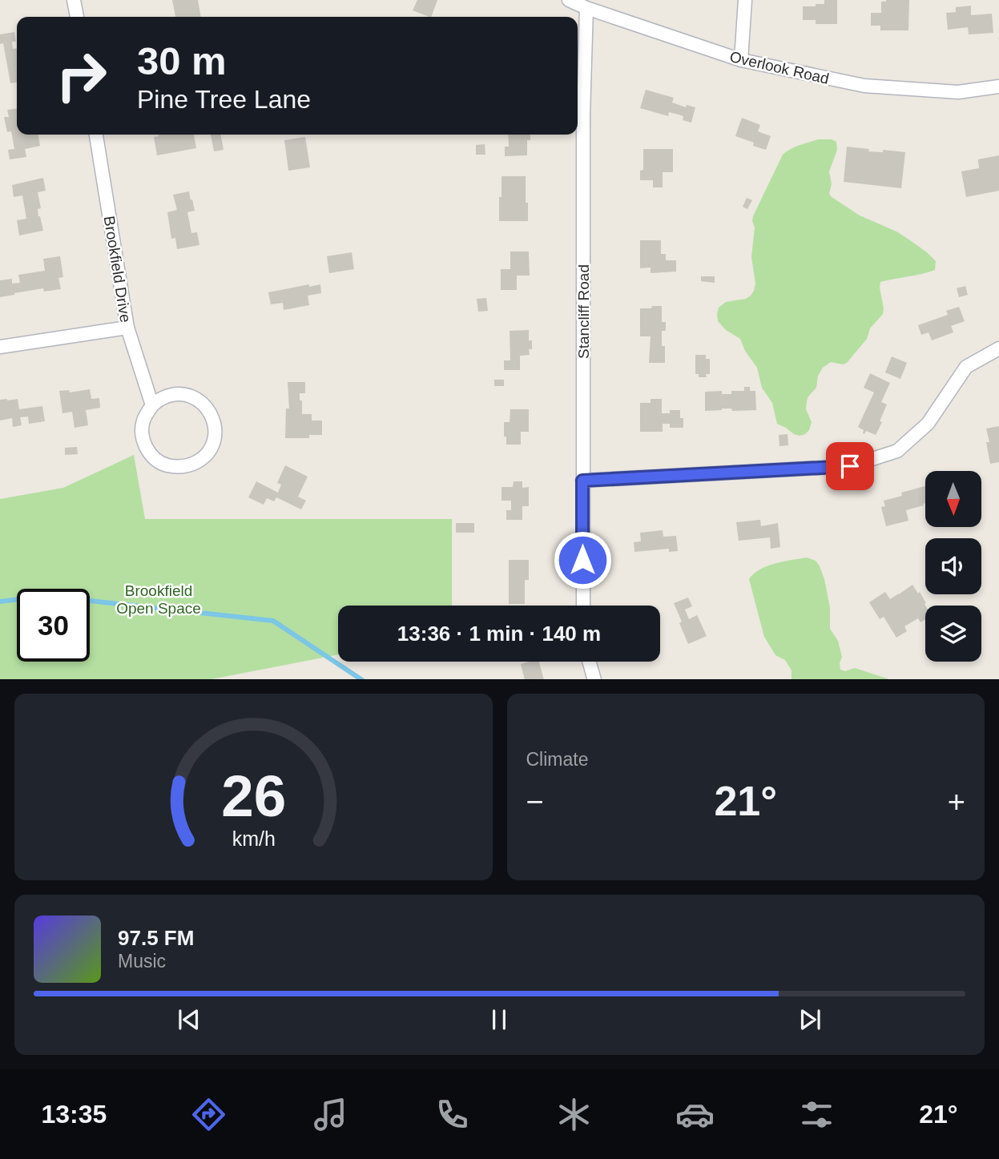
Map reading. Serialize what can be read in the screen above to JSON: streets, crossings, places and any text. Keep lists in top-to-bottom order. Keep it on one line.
{"streets":{"street":["Overlook Road","Brookfield Drive","Stancliff Road"]},"crossings":[["Overlook Road","Stancliff Road"]],"parks":["Brookfield Open Space"],"north":"bottom","page":{"turn":["30 m","Pine Tree Lane"],"limit":"30","trip":"13:36 · 1 min · 140 m","tile":"Climate","heat":["−","21°","+"],"song":["97.5 FM","Music"],"tabs":["13:35","21°"],"gauge":["26","km/h"]}}
